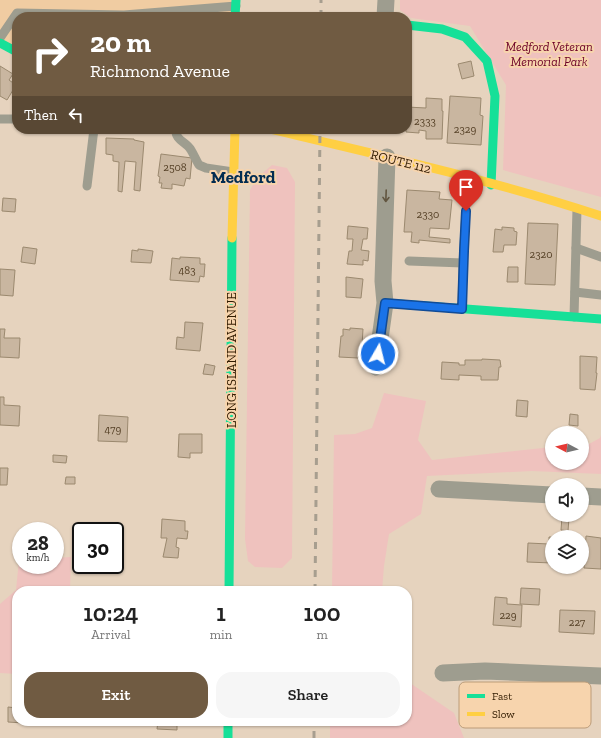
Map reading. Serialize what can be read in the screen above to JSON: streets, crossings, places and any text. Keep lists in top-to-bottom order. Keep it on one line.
{"streets":{"street":["ROUTE 112","LONG ISLAND AVENUE"]},"districts":["Medford"],"parks":["Medford Veteran Memorial Park"],"house_numbers":["2333","2329","2508","2330","2320","483","479","229","227"],"legend":["Fast","Slow"],"north":"left","page":{"turn":["20 m","Richmond Avenue"],"then":"Then","speed":"28 km/h","limit":"30","eta":["10:24","Arrival","1","min","100","m"],"buttons":["Exit","Share"]}}
